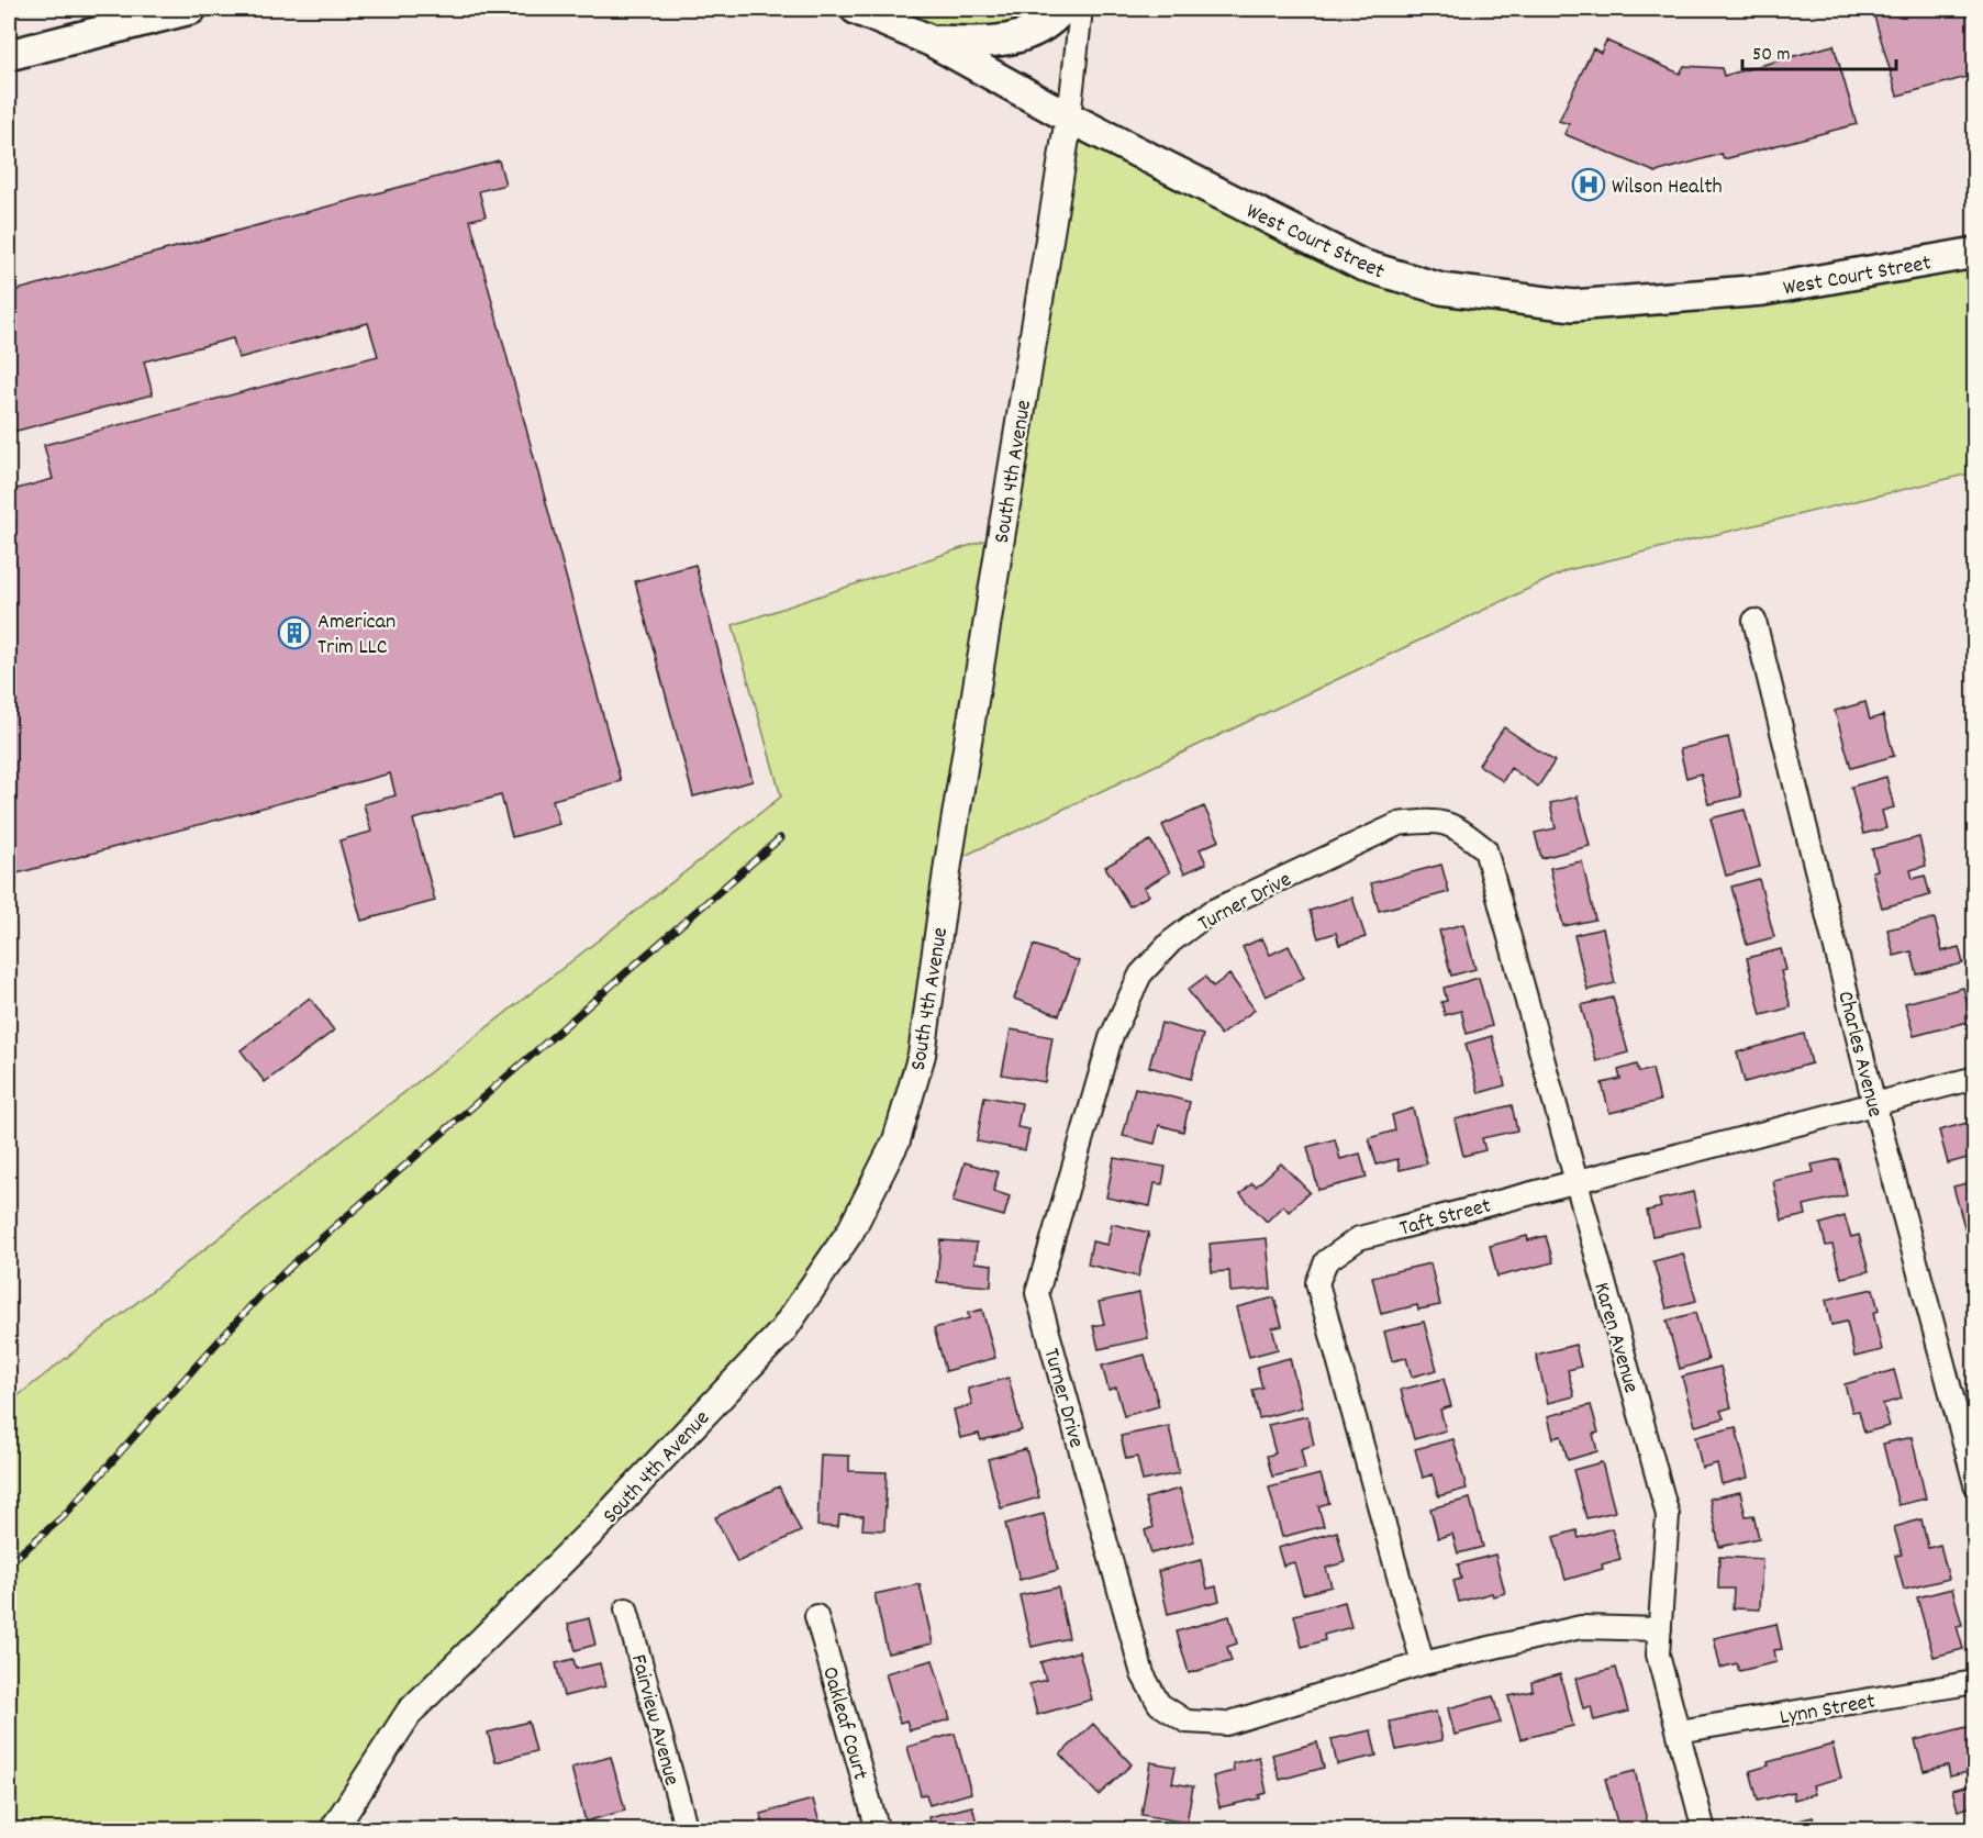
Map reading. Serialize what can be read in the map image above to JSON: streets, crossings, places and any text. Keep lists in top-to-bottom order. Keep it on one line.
{"streets":{"main road":["West Court Street"],"street":["South 4th Avenue","Turner Drive","Charles Avenue","Taft Street","Karen Avenue","Lynn Street","Fairview Avenue","Oakleaf Court"]},"crossings":[["West Court Street","South 4th Avenue"],["Turner Drive","Taft Street"],["Turner Drive","Karen Avenue"],["Charles Avenue","Taft Street"],["Taft Street","Karen Avenue"],["Karen Avenue","Lynn Street"]],"places":{"hospital":["Wilson Health"],"building":["American Trim LLC"]},"scale_bar":"50 m"}
